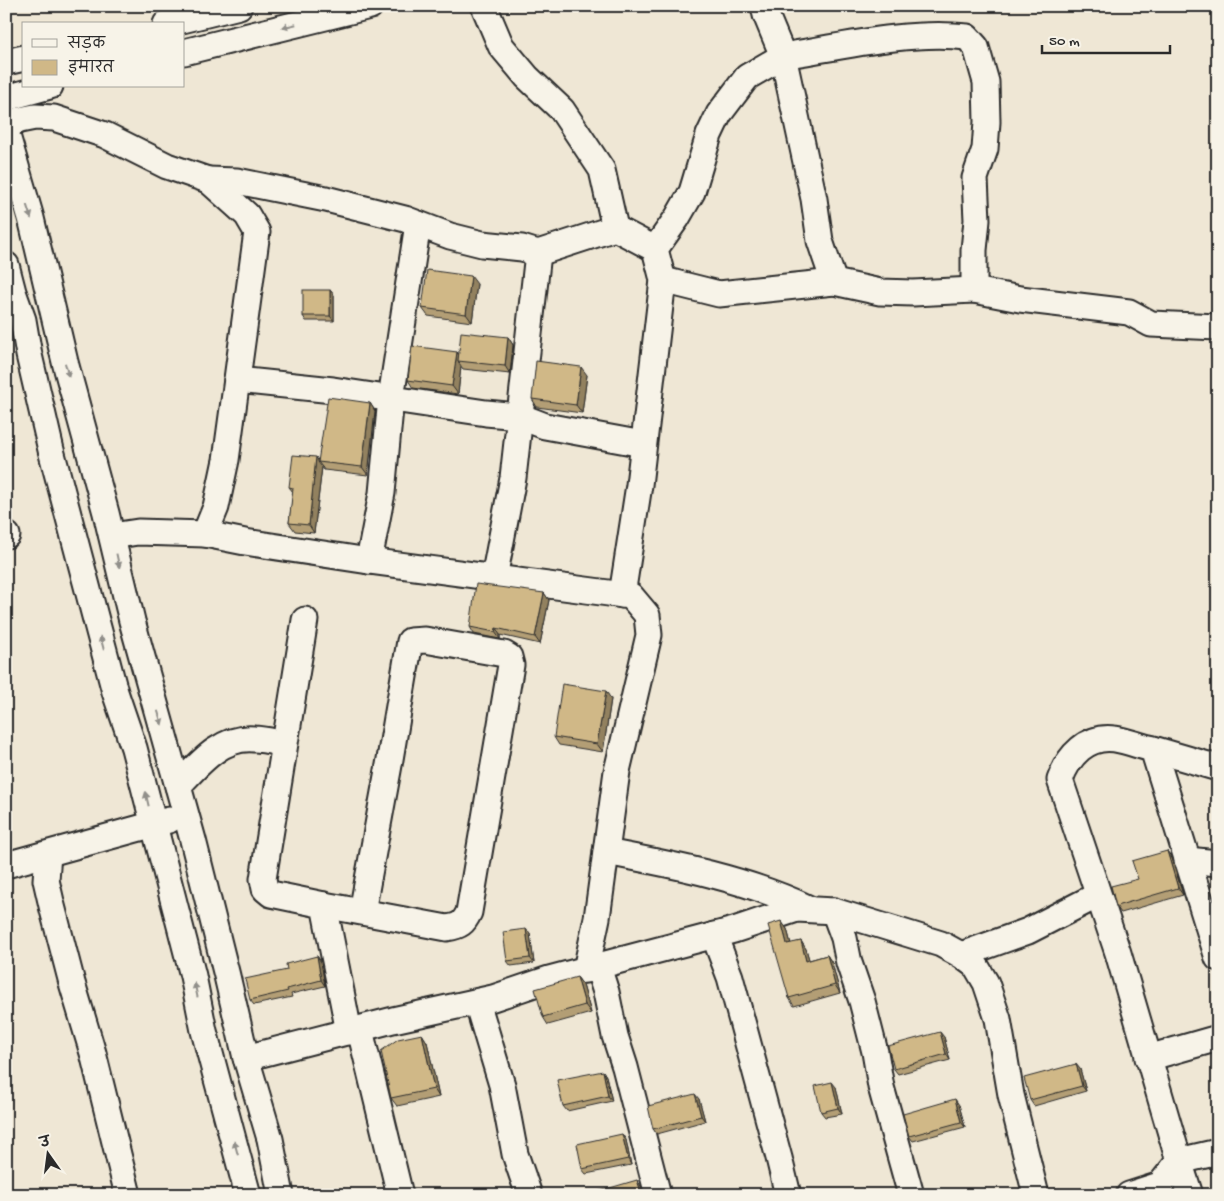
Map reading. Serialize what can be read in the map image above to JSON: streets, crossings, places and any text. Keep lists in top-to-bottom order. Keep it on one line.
{"legend":["सड़क","इमारत"],"scale_bar":"50 m","north":"top"}
